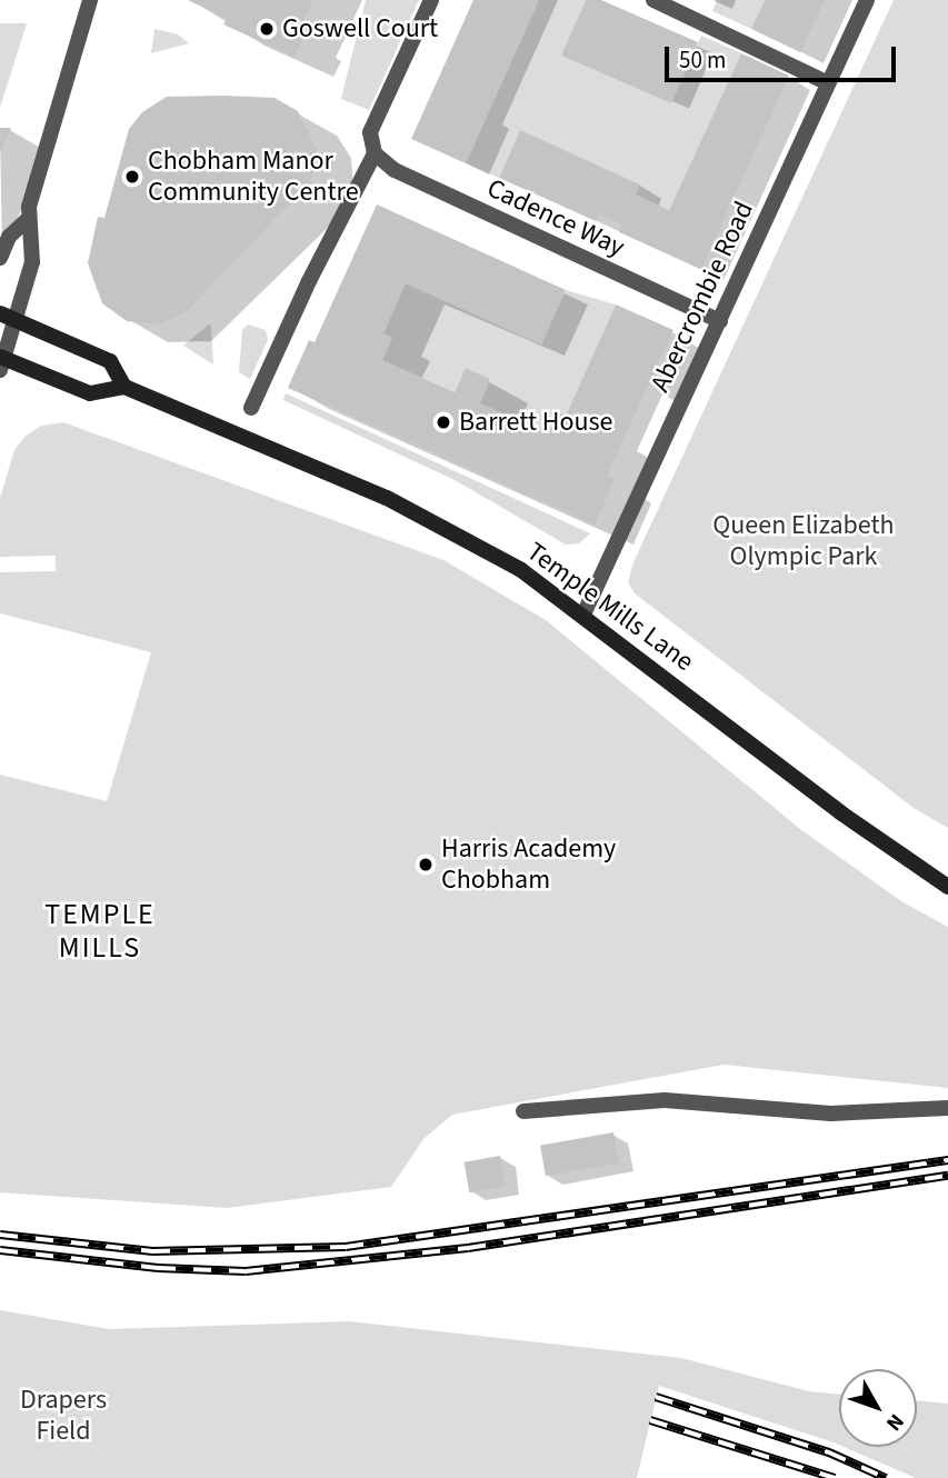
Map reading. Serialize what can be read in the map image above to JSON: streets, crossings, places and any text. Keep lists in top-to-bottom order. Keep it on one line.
{"streets":{"street":["Cadence Way","Abercrombie Road","Temple Mills Lane"]},"crossings":[["Cadence Way","Abercrombie Road"],["Abercrombie Road","Temple Mills Lane"]],"districts":["TEMPLE MILLS"],"parks":["Queen Elizabeth Olympic Park","Drapers Field"],"places":["Goswell Court","Chobham Manor Community Centre","Barrett House","Harris Academy Chobham"],"scale_bar":"50 m","north":"bottom right"}
